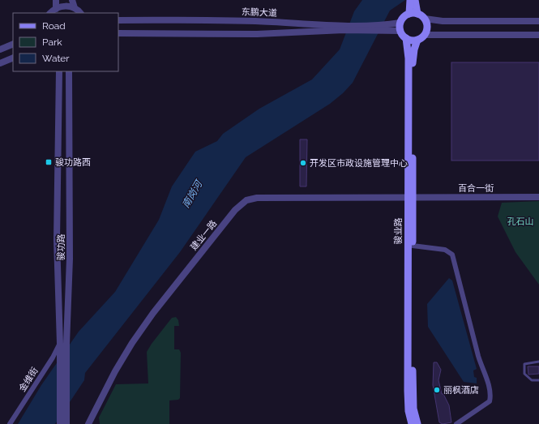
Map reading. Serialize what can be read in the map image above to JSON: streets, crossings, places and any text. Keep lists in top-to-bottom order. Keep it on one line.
{"streets":{"main road":["骏业路"],"street":["东鹏大道","百合一街","建业一路","骏功路","金维街"]},"crossings":[["东鹏大道","骏业路"],["百合一街","骏业路"],["百合一街","建业一路"],["骏业路","建业一路"],["骏功路","金维街"]],"water":["南岗河"],"parks":["孔石山"],"places":{"transit":["骏功路西"],"other":["开发区市政设施管理中心","丽枫酒店"]},"legend":["Road","Park","Water"]}
